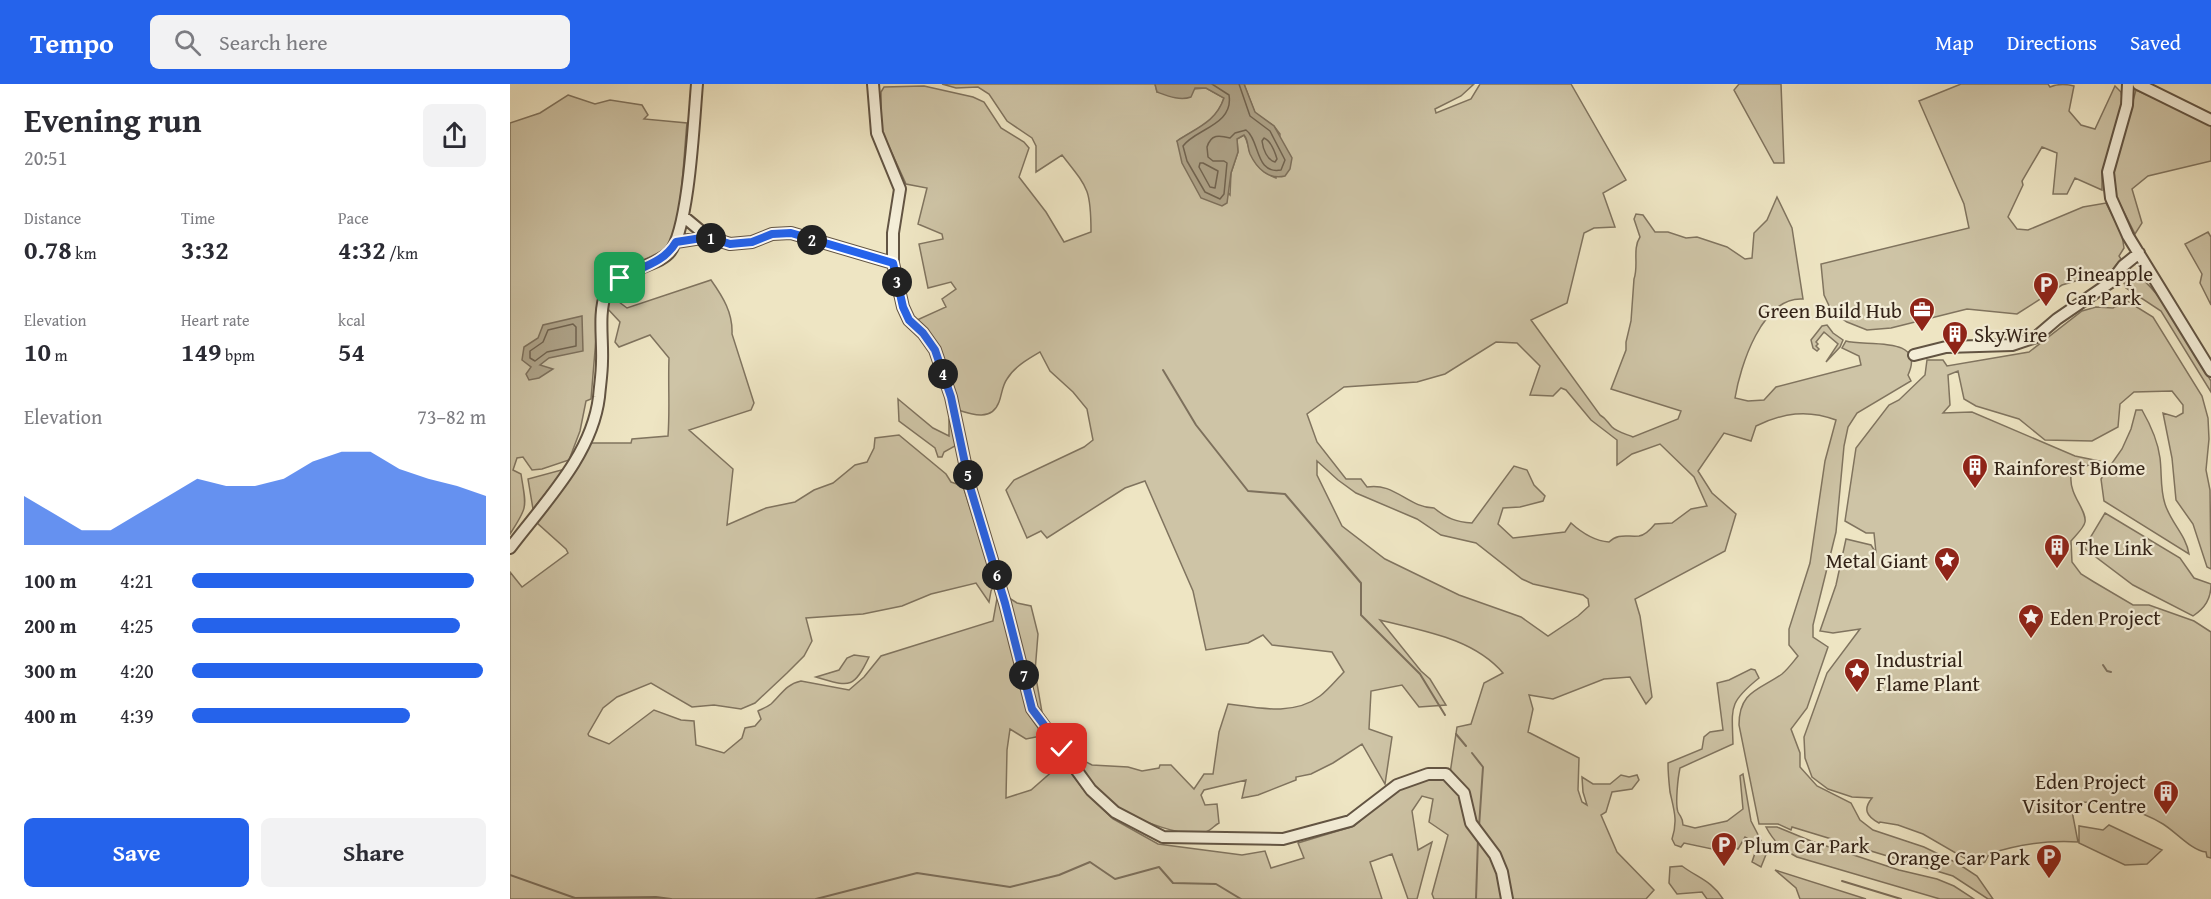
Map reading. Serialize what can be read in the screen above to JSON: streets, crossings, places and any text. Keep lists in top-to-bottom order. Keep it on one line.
{"places":{"parking":["Pineapple Car Park","Plum Car Park","Orange Car Park"],"office":["Green Build Hub"],"building":["SkyWire","Rainforest Biome","The Link","Eden Project Visitor Centre"],"place":["Metal Giant","Eden Project","Industrial Flame Plant"]},"page":{"header":"Tempo","search":"Search here","nav":["Map","Directions","Saved"],"heading":["Evening run","20:51"],"stats":[["Distance","0.78 km"],["Time","3:32"],["Pace","4:32 /km"],["Elevation","10 m"],["Heart rate","149 bpm"],["kcal","54"]],"pins":["1","2","3","4","5","6","7"],"chart":["Elevation","73–82 m"],"list":[{"name":"100 m","note":"4:21"},{"name":"200 m","note":"4:25"},{"name":"300 m","note":"4:20"},{"name":"400 m","note":"4:39"}],"buttons":["Save","Share"]}}
